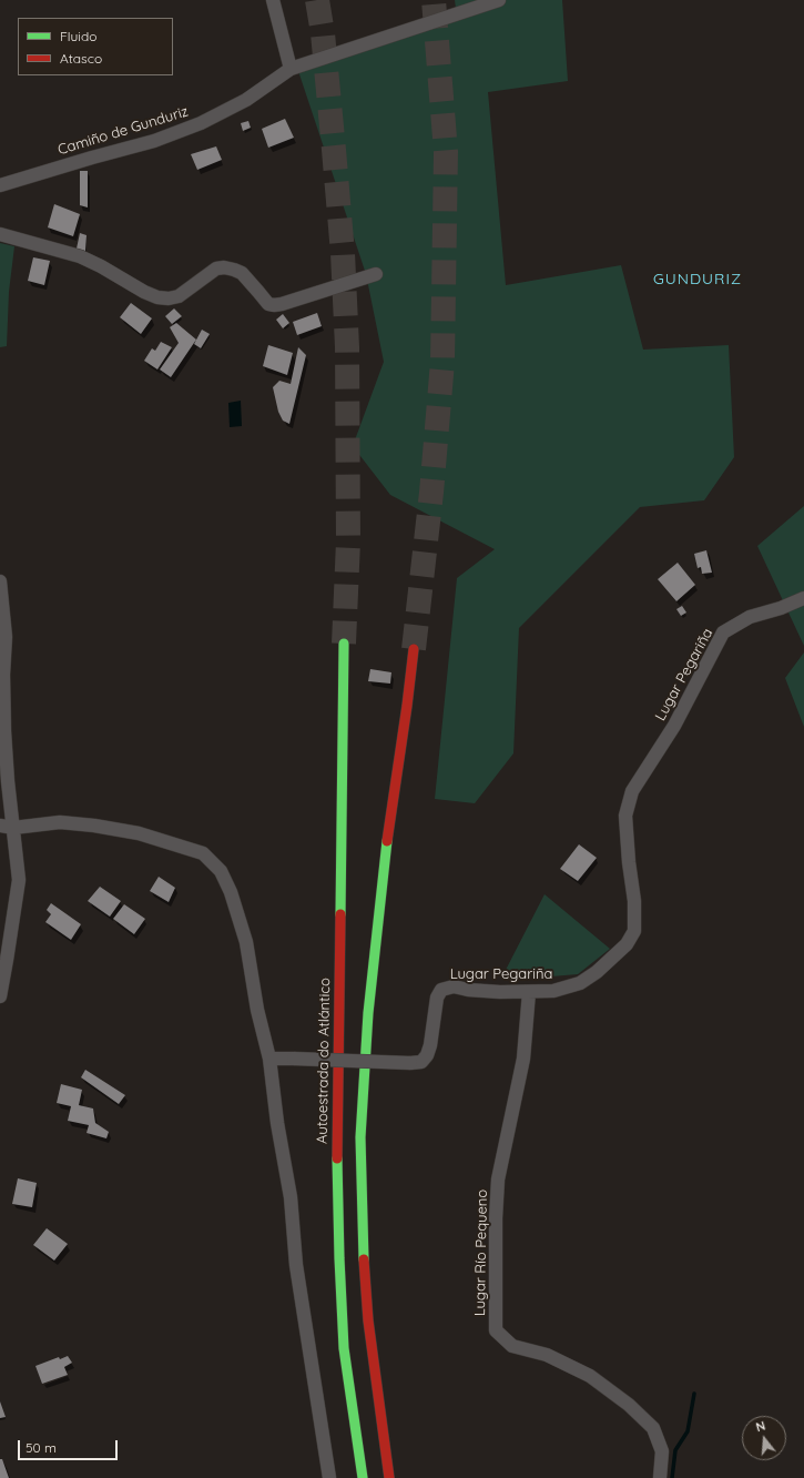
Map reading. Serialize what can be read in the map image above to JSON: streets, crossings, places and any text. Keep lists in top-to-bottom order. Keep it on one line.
{"streets":{"highway":["Autoestrada do Atlántico"],"street":["Camiño de Gunduriz","Lugar Pegariña","Lugar Río Pequeno"]},"crossings":[["Lugar Pegariña","Lugar Río Pequeno"]],"districts":["GUNDURIZ"],"legend":["Fluido","Atasco"],"scale_bar":"50 m","north":"top"}
